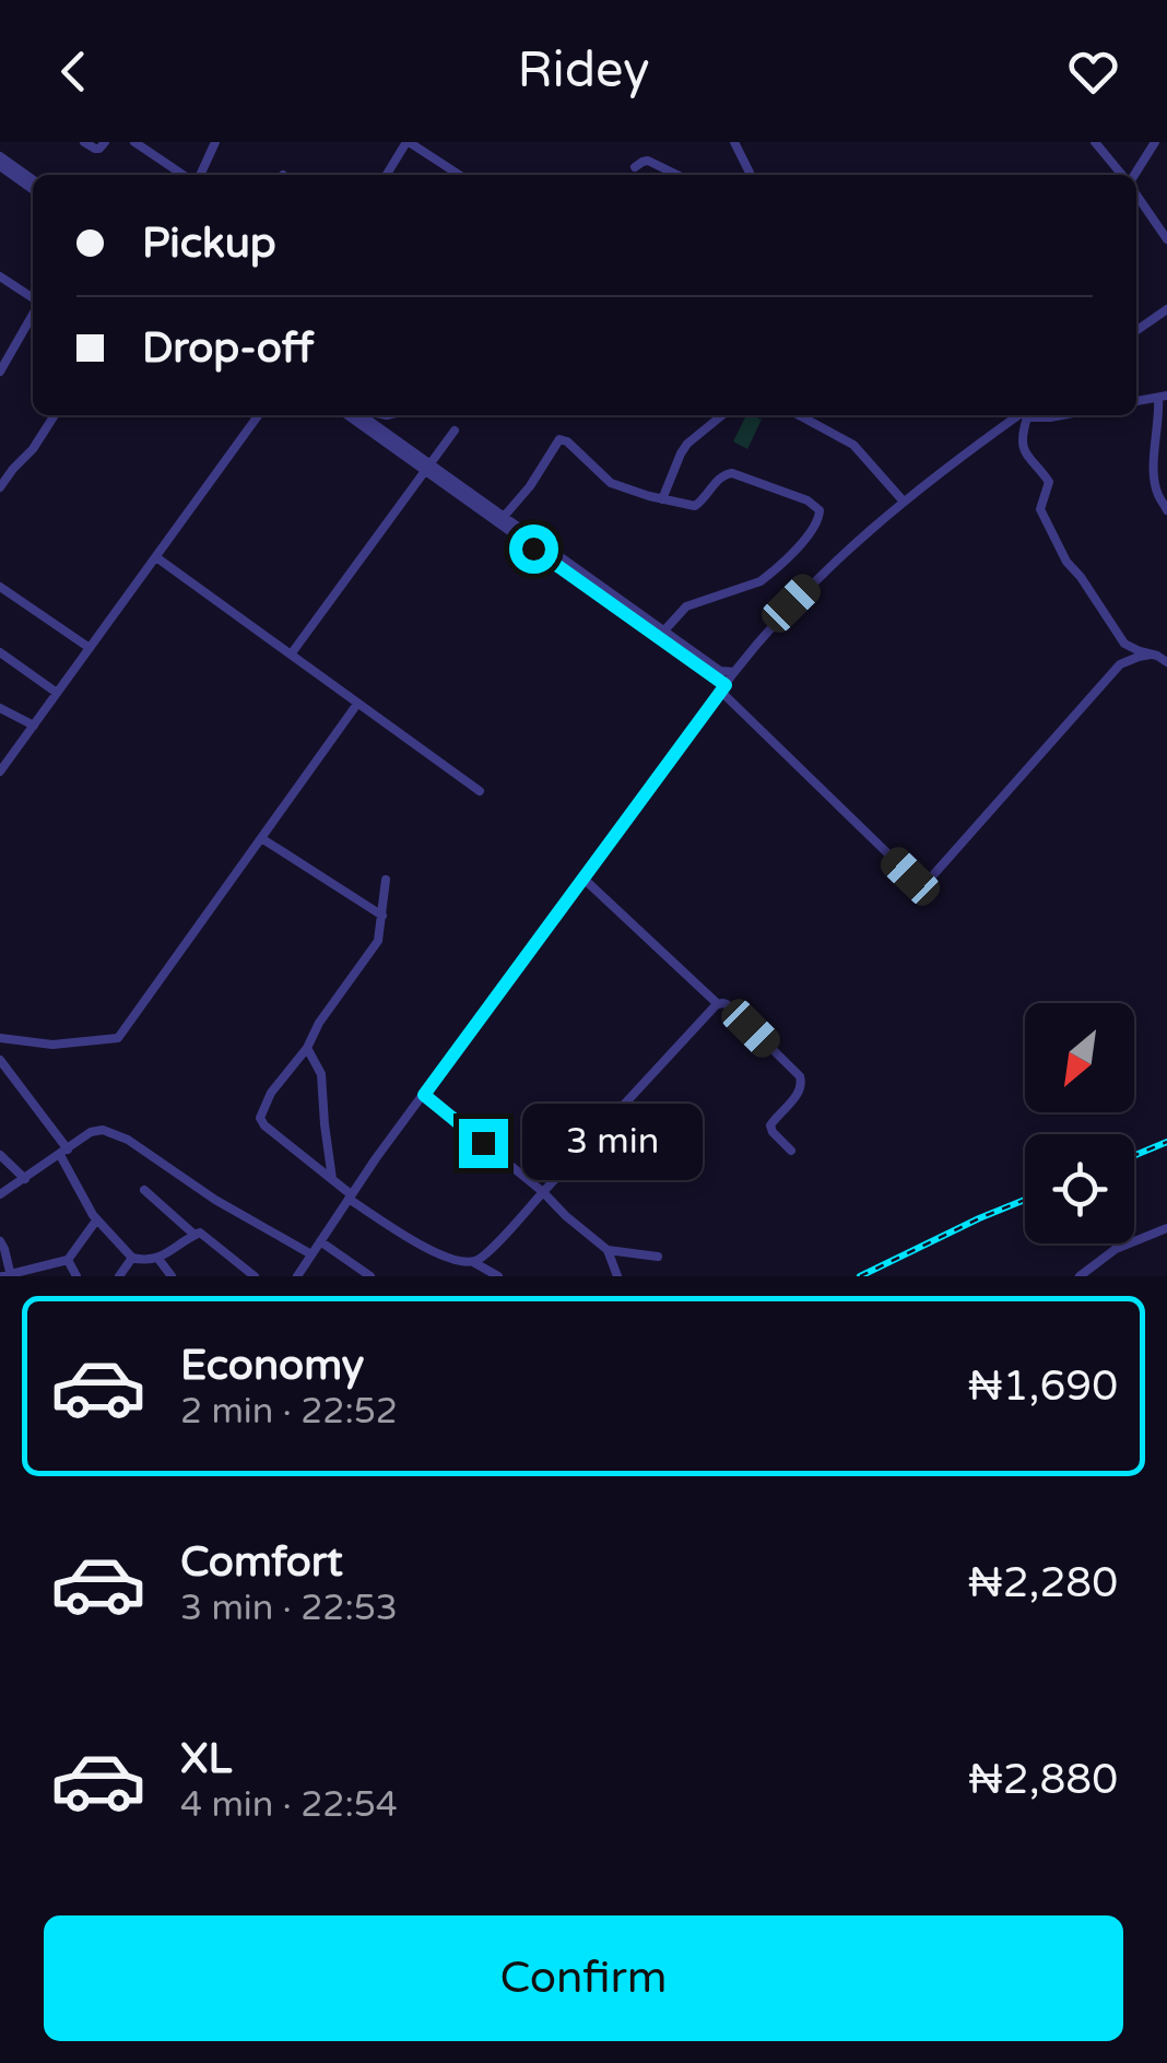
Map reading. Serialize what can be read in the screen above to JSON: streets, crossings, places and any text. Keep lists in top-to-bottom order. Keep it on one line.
{"north":"bottom left","page":{"header":"Ridey","banner":["Pickup","Drop-off"],"bubble":"3 min","list":[{"name":"Economy","note":"2 min · 22:52","value":"₦1,690"},{"name":"Comfort","note":"3 min · 22:53","value":"₦2,280"},{"name":"XL","note":"4 min · 22:54","value":"₦2,880"}],"buttons":"Confirm"}}
